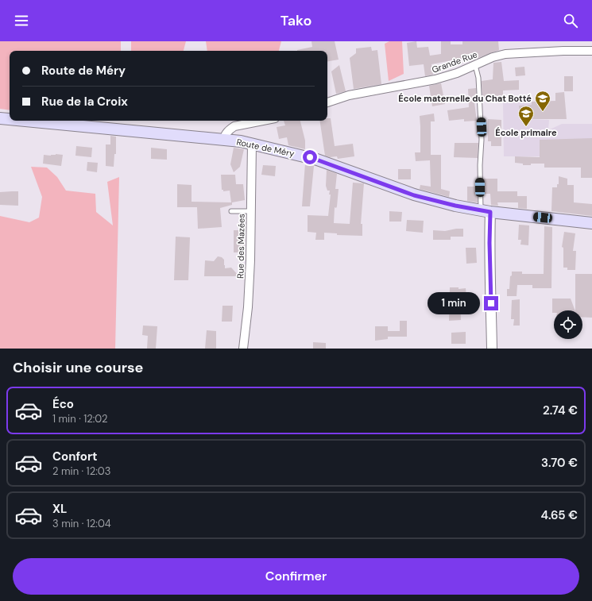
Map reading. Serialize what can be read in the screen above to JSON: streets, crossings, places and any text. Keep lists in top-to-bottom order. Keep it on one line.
{"streets":{"main road":["Route de Méry"],"street":["Grande Rue","Rue des Mazées"]},"crossings":[["Route de Méry","Rue des Mazées"]],"places":{"school or university":["École maternelle du Chat Botté","École primaire"]},"page":{"header":"Tako","banner":["Route de Méry","Rue de la Croix"],"bubble":"1 min","heading":"Choisir une course","list":[{"name":"Éco","note":"1 min · 12:02","value":"2.74 €"},{"name":"Confort","note":"2 min · 12:03","value":"3.70 €"},{"name":"XL","note":"3 min · 12:04","value":"4.65 €"}],"buttons":"Confirmer"}}
